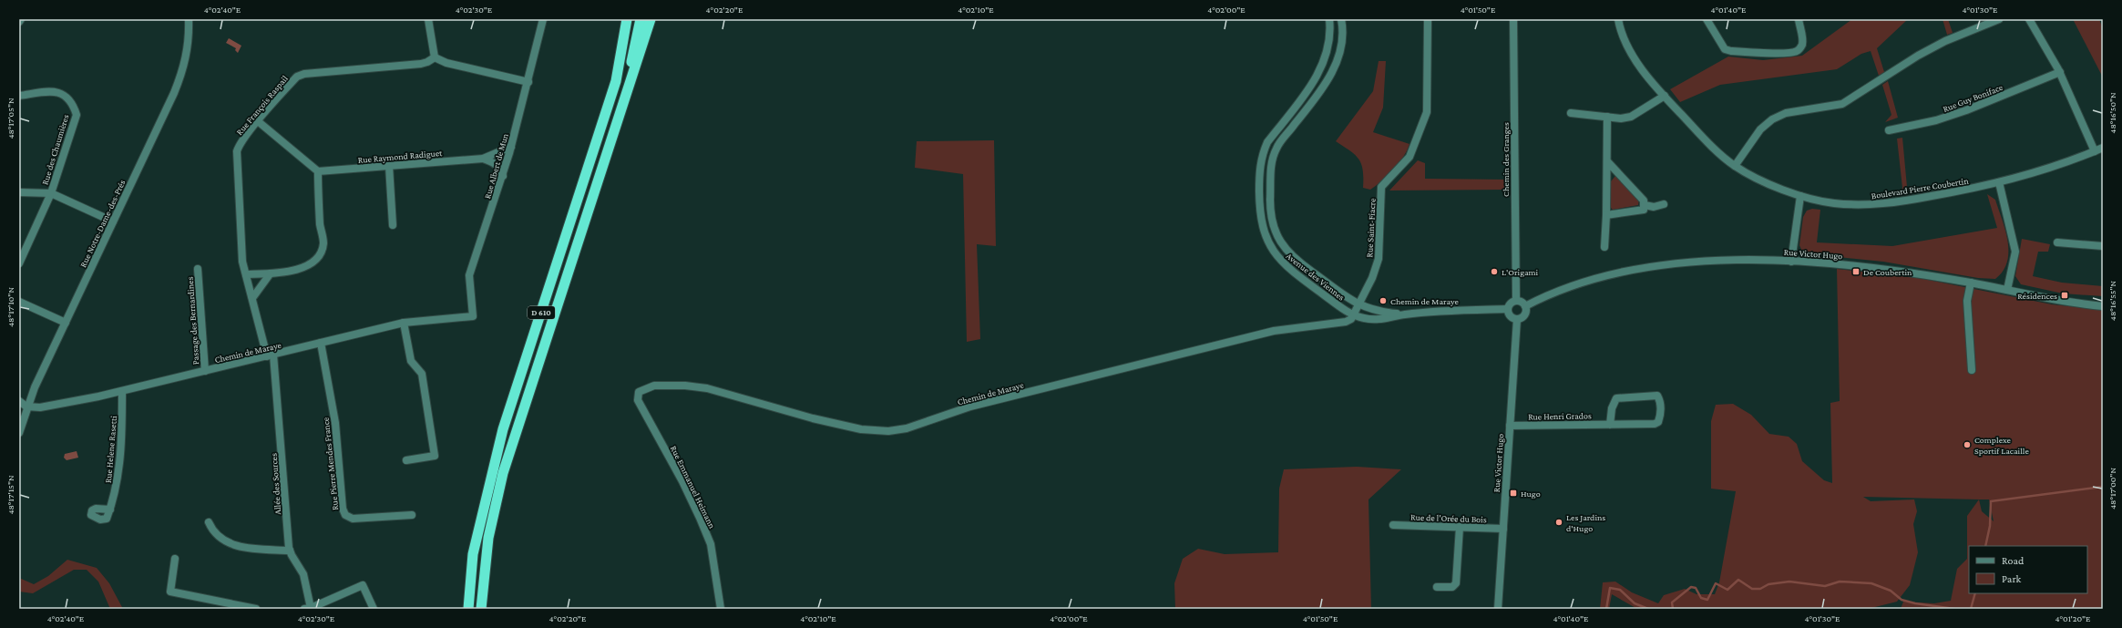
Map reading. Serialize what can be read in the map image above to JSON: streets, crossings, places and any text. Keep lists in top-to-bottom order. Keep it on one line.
{"streets":{"highway":["D 610"],"street":["Rue Guy Boniface","Rue François Raspail","Rue des Chaumières","Rue Raymond Radiguet","Chemin des Granges","Rue Albert de Mun","Boulevard Pierre Coubertin","Rue Notre-Dame-des-Prés","Rue Saint-Fiacre","Rue Victor Hugo","Avenue des Viennes","Passage des Bernardines","Chemin de Maraye","Rue Henri Grados","Rue Helene Rasetti","Rue Pierre Mendes France","Allée des Sources","Rue Emmanuel Heimann","Rue de l'Orée du Bois"]},"crossings":[["Rue François Raspail","Chemin de Maraye"],["Rue François Raspail","Allée des Sources"],["Rue des Chaumières","Rue Notre-Dame-des-Prés"],["Rue Raymond Radiguet","Rue Albert de Mun"],["Chemin des Granges","Rue Victor Hugo"],["Chemin des Granges","Avenue des Viennes"],["Rue Albert de Mun","Chemin de Maraye"],["Rue Notre-Dame-des-Prés","Chemin de Maraye"],["Rue Saint-Fiacre","Avenue des Viennes"],["Rue Saint-Fiacre","Chemin de Maraye"],["Rue Victor Hugo","Avenue des Viennes"],["Rue Victor Hugo","Rue Henri Grados"],["Rue Victor Hugo","Rue de l'Orée du Bois"],["Avenue des Viennes","Chemin de Maraye"],["Passage des Bernardines","Chemin de Maraye"],["Chemin de Maraye","Rue Helene Rasetti"],["Chemin de Maraye","Rue Pierre Mendes France"],["Chemin de Maraye","Allée des Sources"],["Chemin de Maraye","Rue Emmanuel Heimann"]],"places":{"other":["L'Origami","Chemin de Maraye","Complexe Sportif Lacaille","Les Jardins d'Hugo"],"transit":["De Coubertin","Résidences","Hugo"]},"legend":["Road","Park"],"coordinates":["4°02'40\"E","4°02'30\"E","4°02'20\"E","4°02'10\"E","4°02'00\"E","4°01'50\"E","4°01'40\"E","4°01'30\"E","48°16'50\"N","48°17'05\"N","48°16'55\"N","48°17'10\"N","48°17'00\"N","48°17'15\"N","4°01'20\"E"]}
